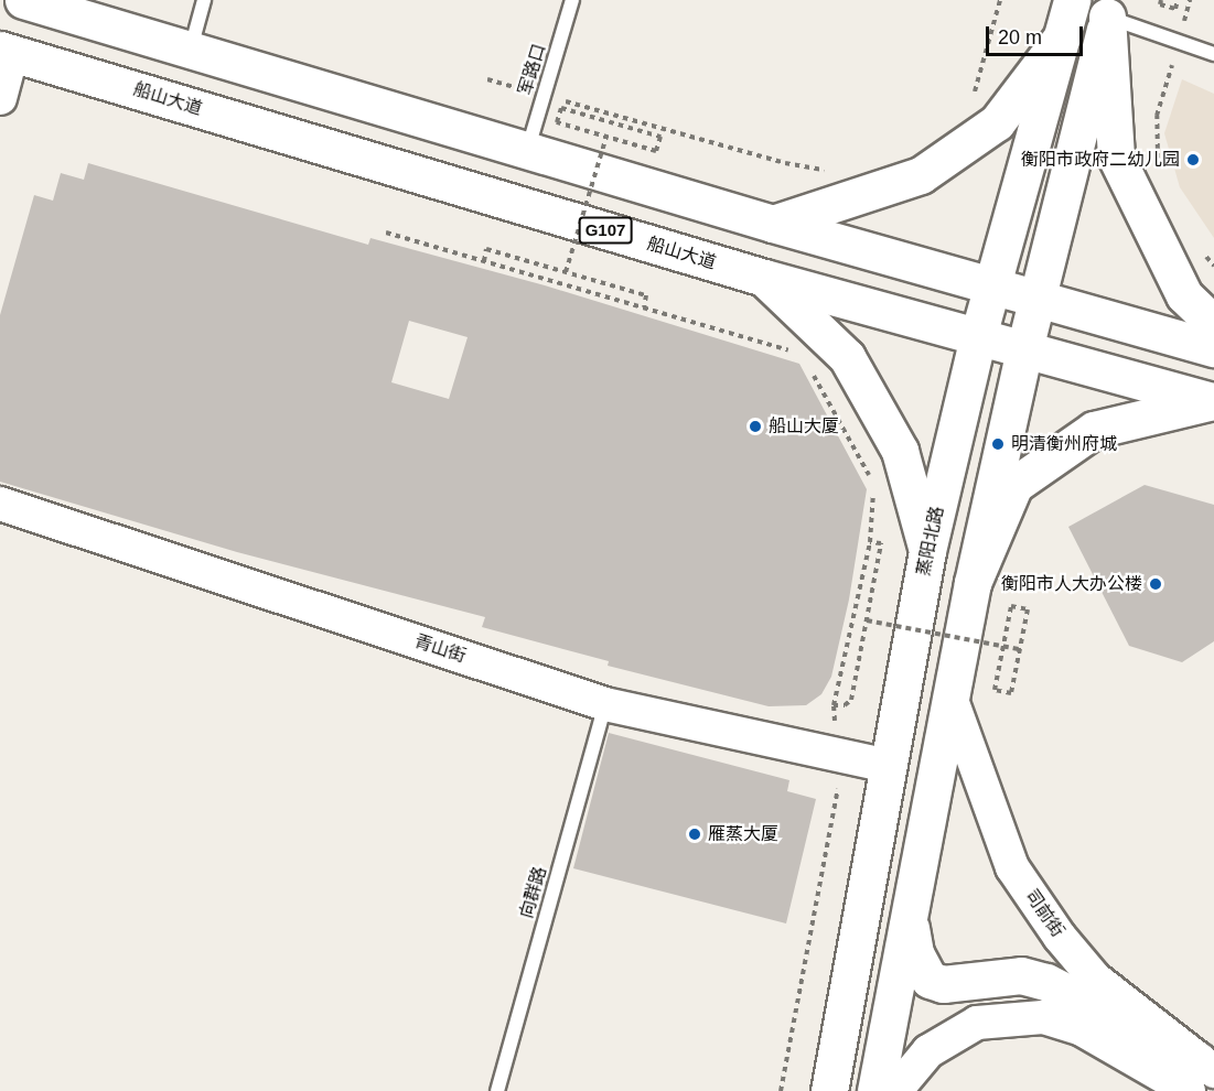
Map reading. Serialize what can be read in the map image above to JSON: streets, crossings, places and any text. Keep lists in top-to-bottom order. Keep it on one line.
{"streets":{"main road":["船山大道","G107","蒸阳北路"],"street":["青山街","司前街"],"lane":["军路口","向群路"]},"crossings":[["船山大道","蒸阳北路"],["蒸阳北路","青山街"],["青山街","向群路"]],"places":["衡阳市政府二幼儿园","船山大厦","明清衡州府城","衡阳市人大办公楼","雁蒸大厦"],"scale_bar":"20 m"}
